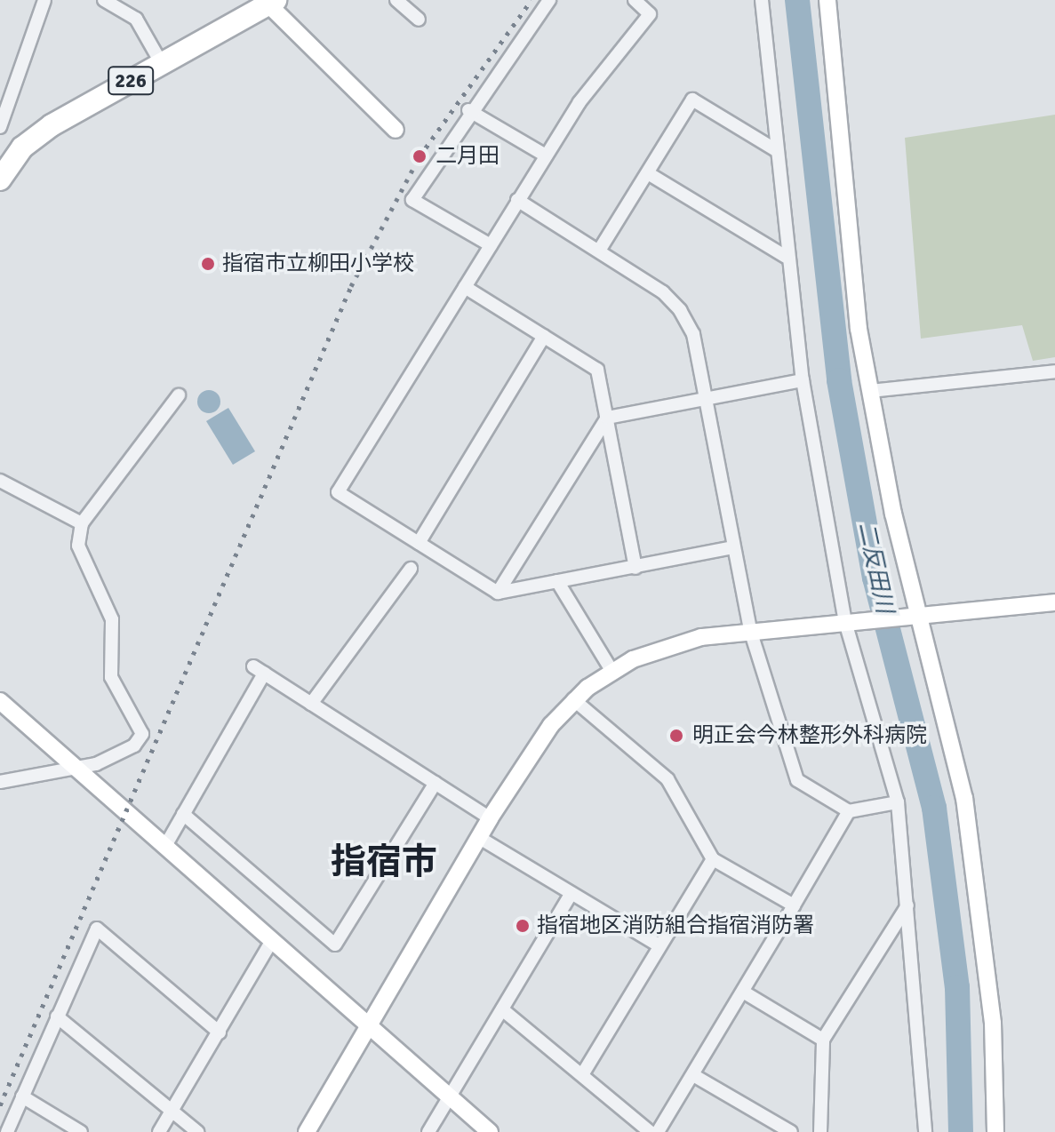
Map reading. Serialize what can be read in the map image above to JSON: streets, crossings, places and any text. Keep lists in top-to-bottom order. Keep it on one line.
{"streets":{"highway":["226"]},"districts":["指宿市"],"water":["二反田川"],"places":["二月田","指宿市立柳田小学校","明正会今林整形外科病院","指宿地区消防組合指宿消防署"]}
